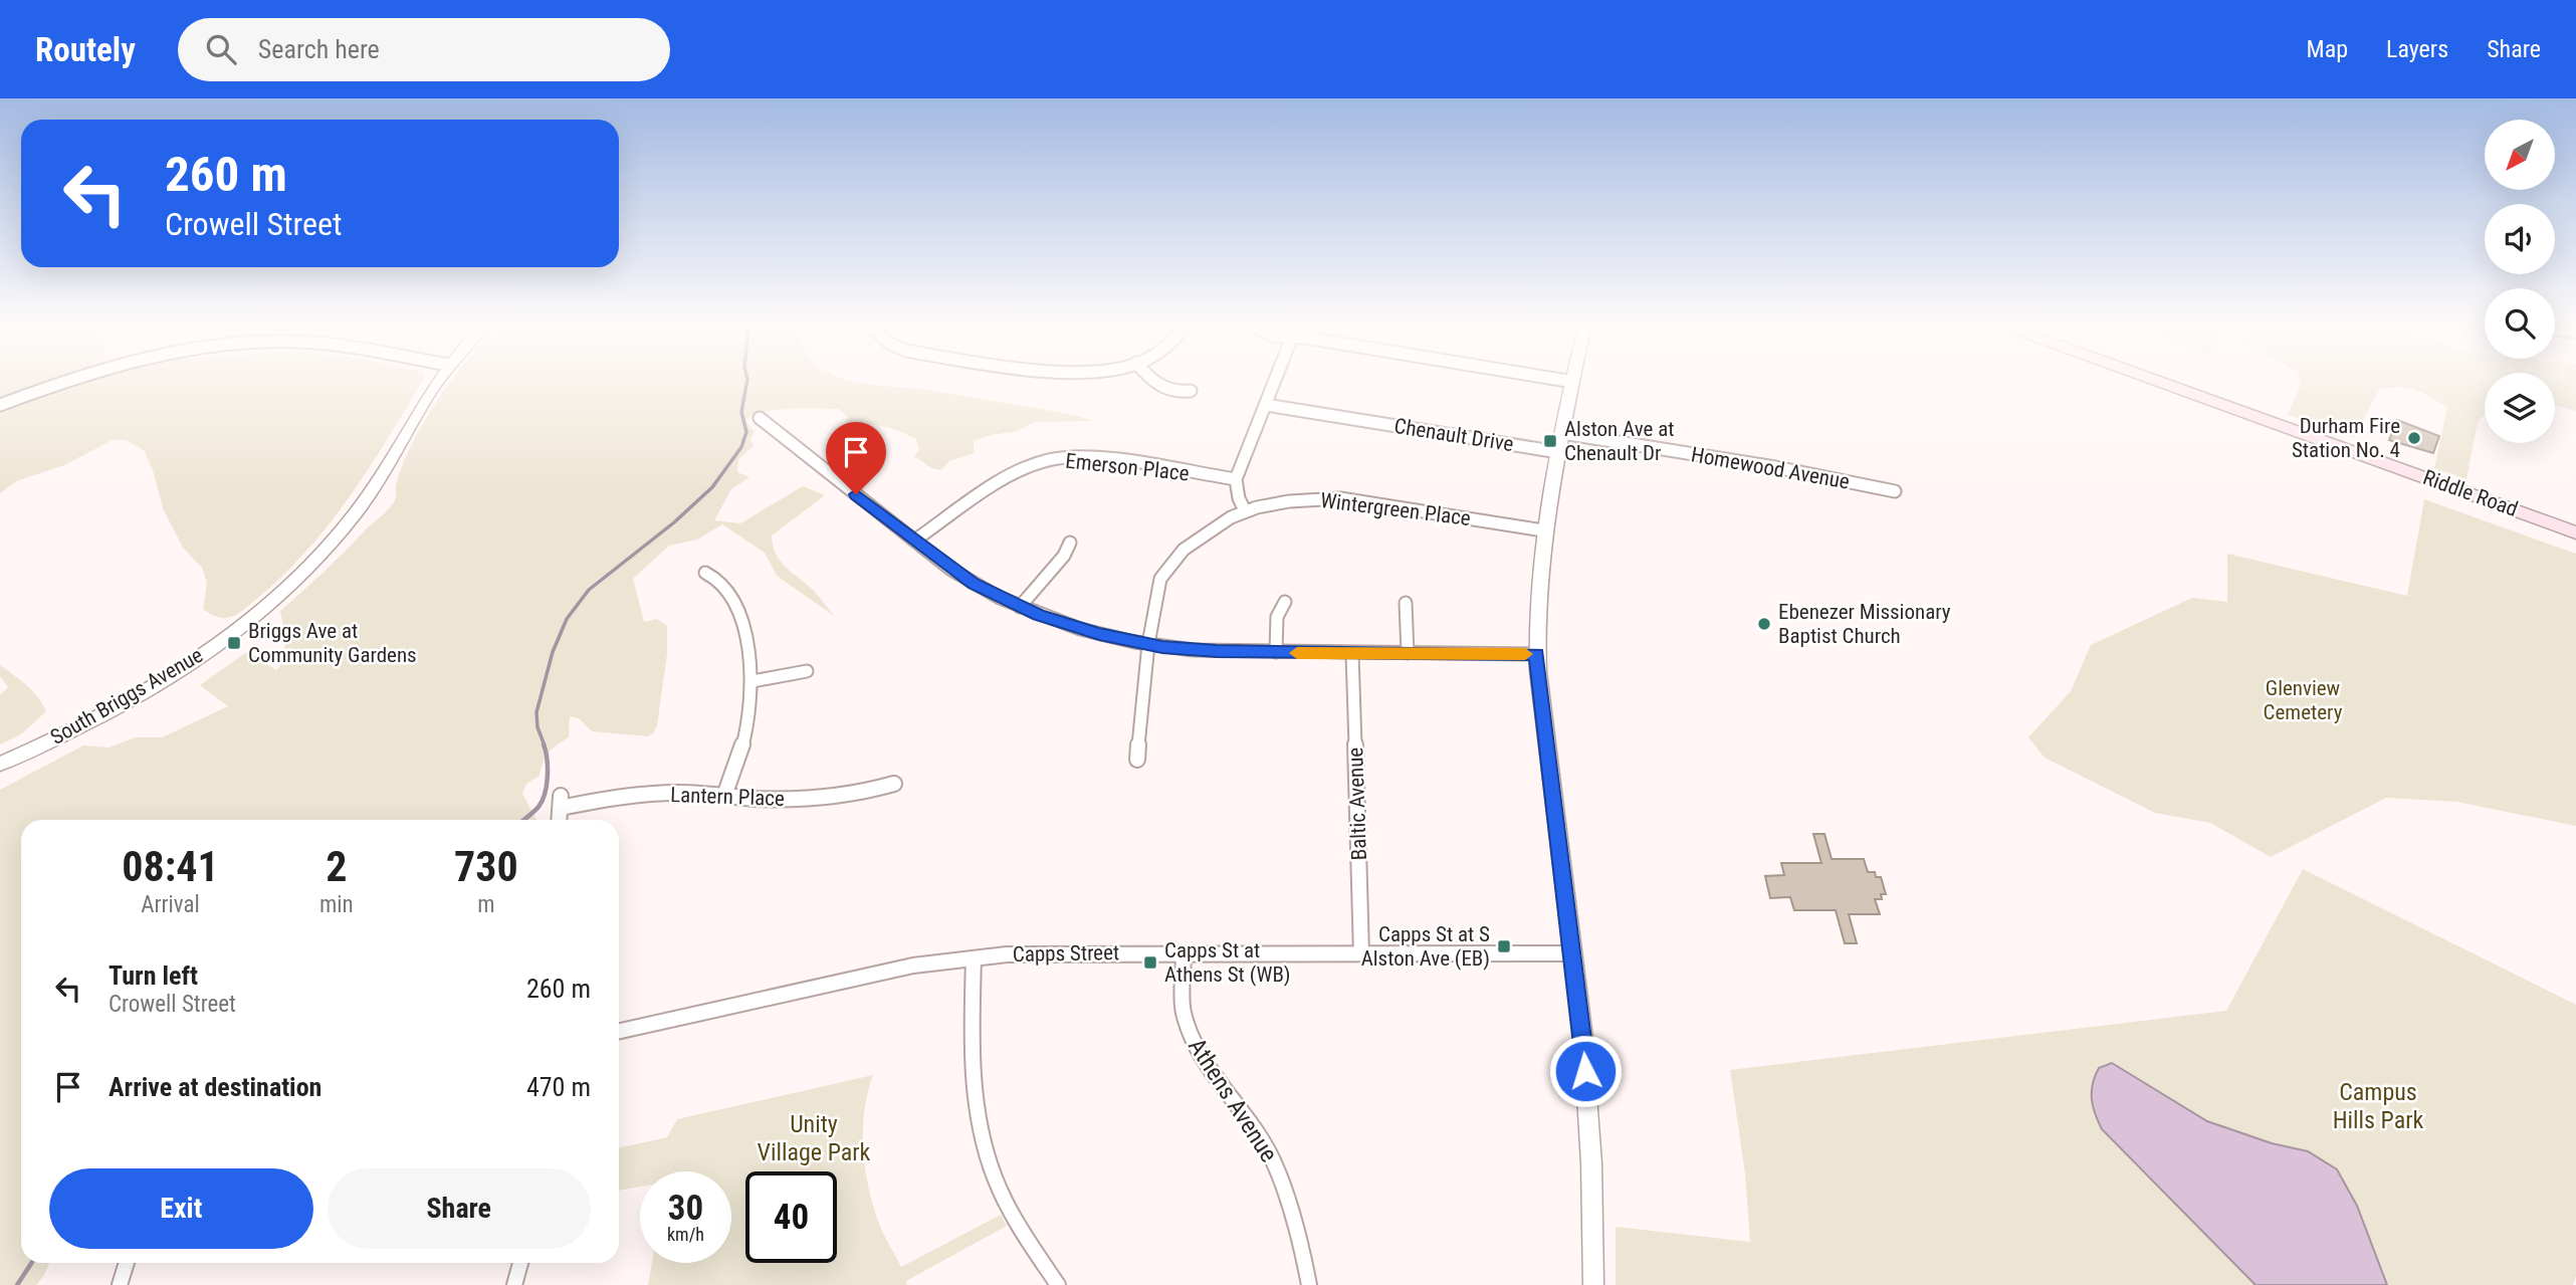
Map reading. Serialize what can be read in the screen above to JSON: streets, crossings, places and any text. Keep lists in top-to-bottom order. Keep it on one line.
{"streets":{"main road":["Riddle Road"],"street":["Chenault Drive","Emerson Place","Homewood Avenue","Wintergreen Place","South Briggs Avenue","Lantern Place","Baltic Avenue","Capps Street","Athens Avenue"]},"crossings":[["Baltic Avenue","Capps Street"],["Capps Street","Athens Avenue"]],"parks":["Glenview Cemetery","Campus Hills Park","Unity Village Park"],"places":{"other":["Durham Fire Station No. 4","Ebenezer Missionary Baptist Church"],"transit":["Alston Ave at Chenault Dr","Briggs Ave at Community Gardens","Capps St at S Alston Ave (EB)","Capps St at Athens St (WB)"]},"north":"bottom left","page":{"header":"Routely","search":"Search here","nav":["Map","Layers","Share"],"turn":["260 m","Crowell Street"],"eta":["08:41","Arrival","2","min","730","m"],"list":[{"name":"Turn left","note":"Crowell Street","value":"260 m"},{"name":"Arrive at destination","value":"470 m"}],"buttons":["Exit","Share"],"speed":"30 km/h","limit":"40"}}
